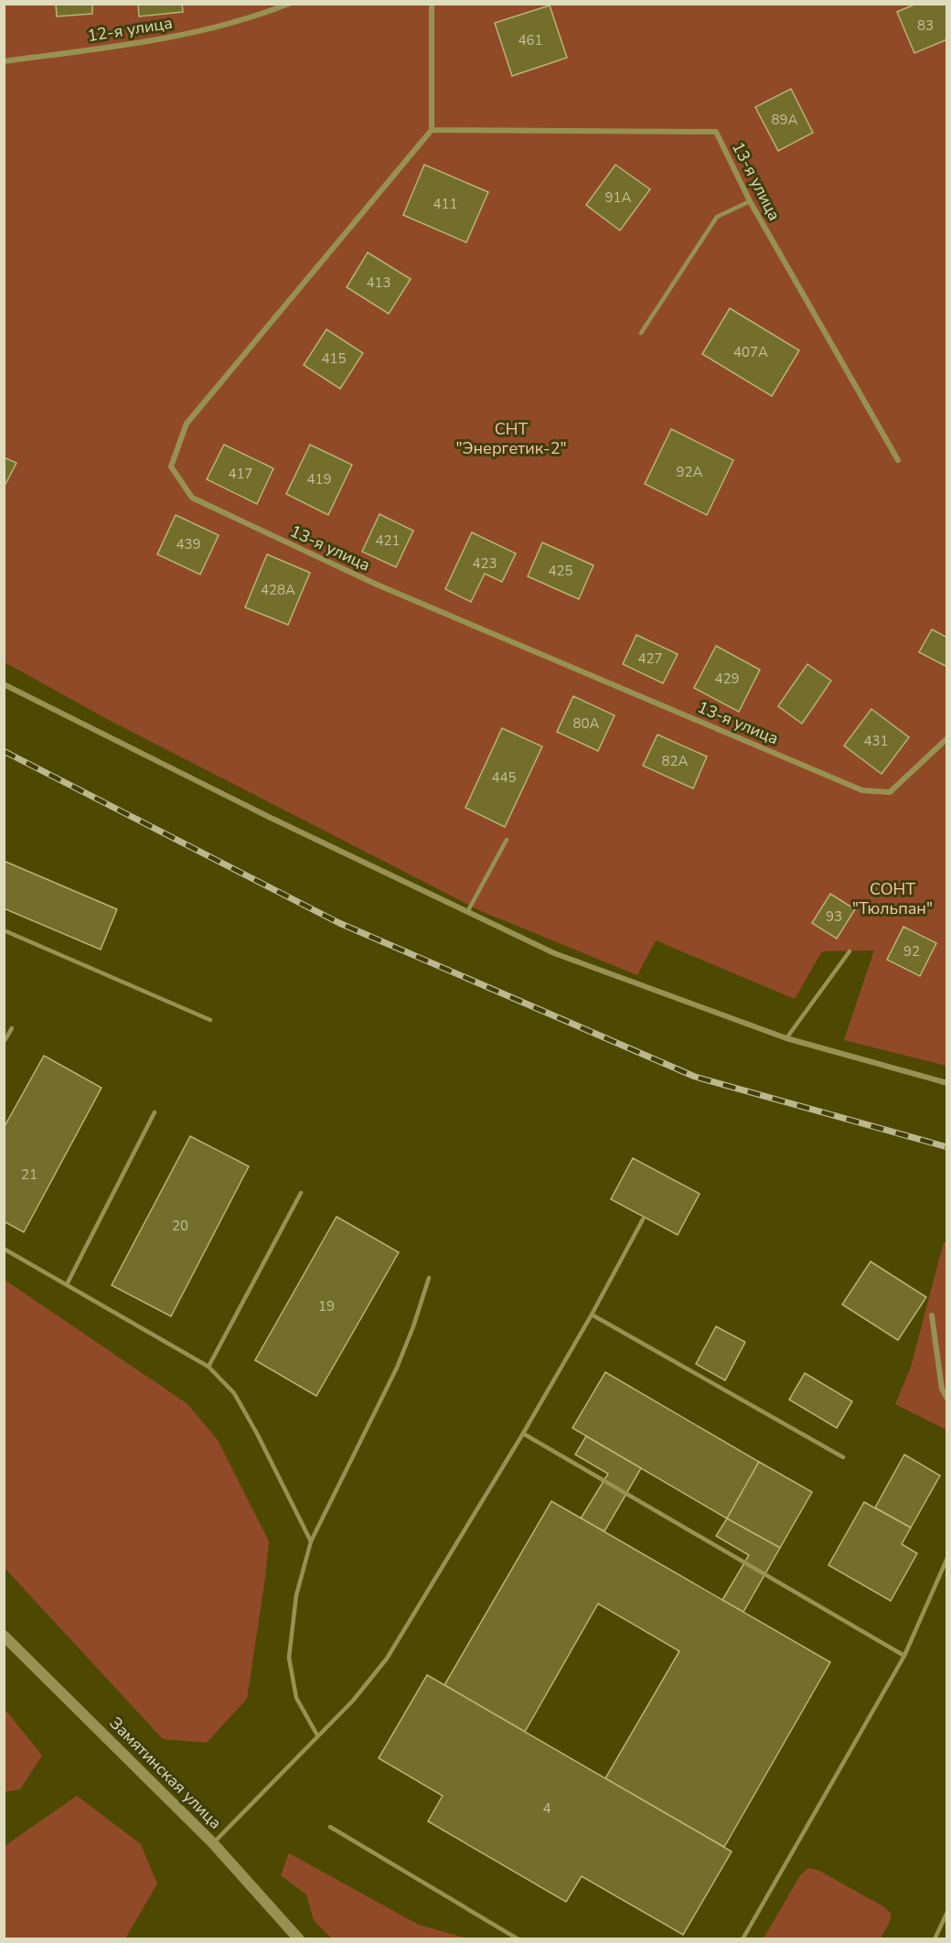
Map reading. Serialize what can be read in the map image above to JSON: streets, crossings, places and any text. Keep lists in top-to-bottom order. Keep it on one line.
{"streets":{"street":["12-я улица","13-я улица","Замятинская улица"]},"parks":["СHТ \"Энергетик-2\"","СОНТ \"Тюльпан\""],"house_numbers":["83","461","89А","91А","411","413","407А","415","92А","417","419","421","439","423","425","428А","427","429","80А","431","82А","445","93","92","21","20","19","4"]}
